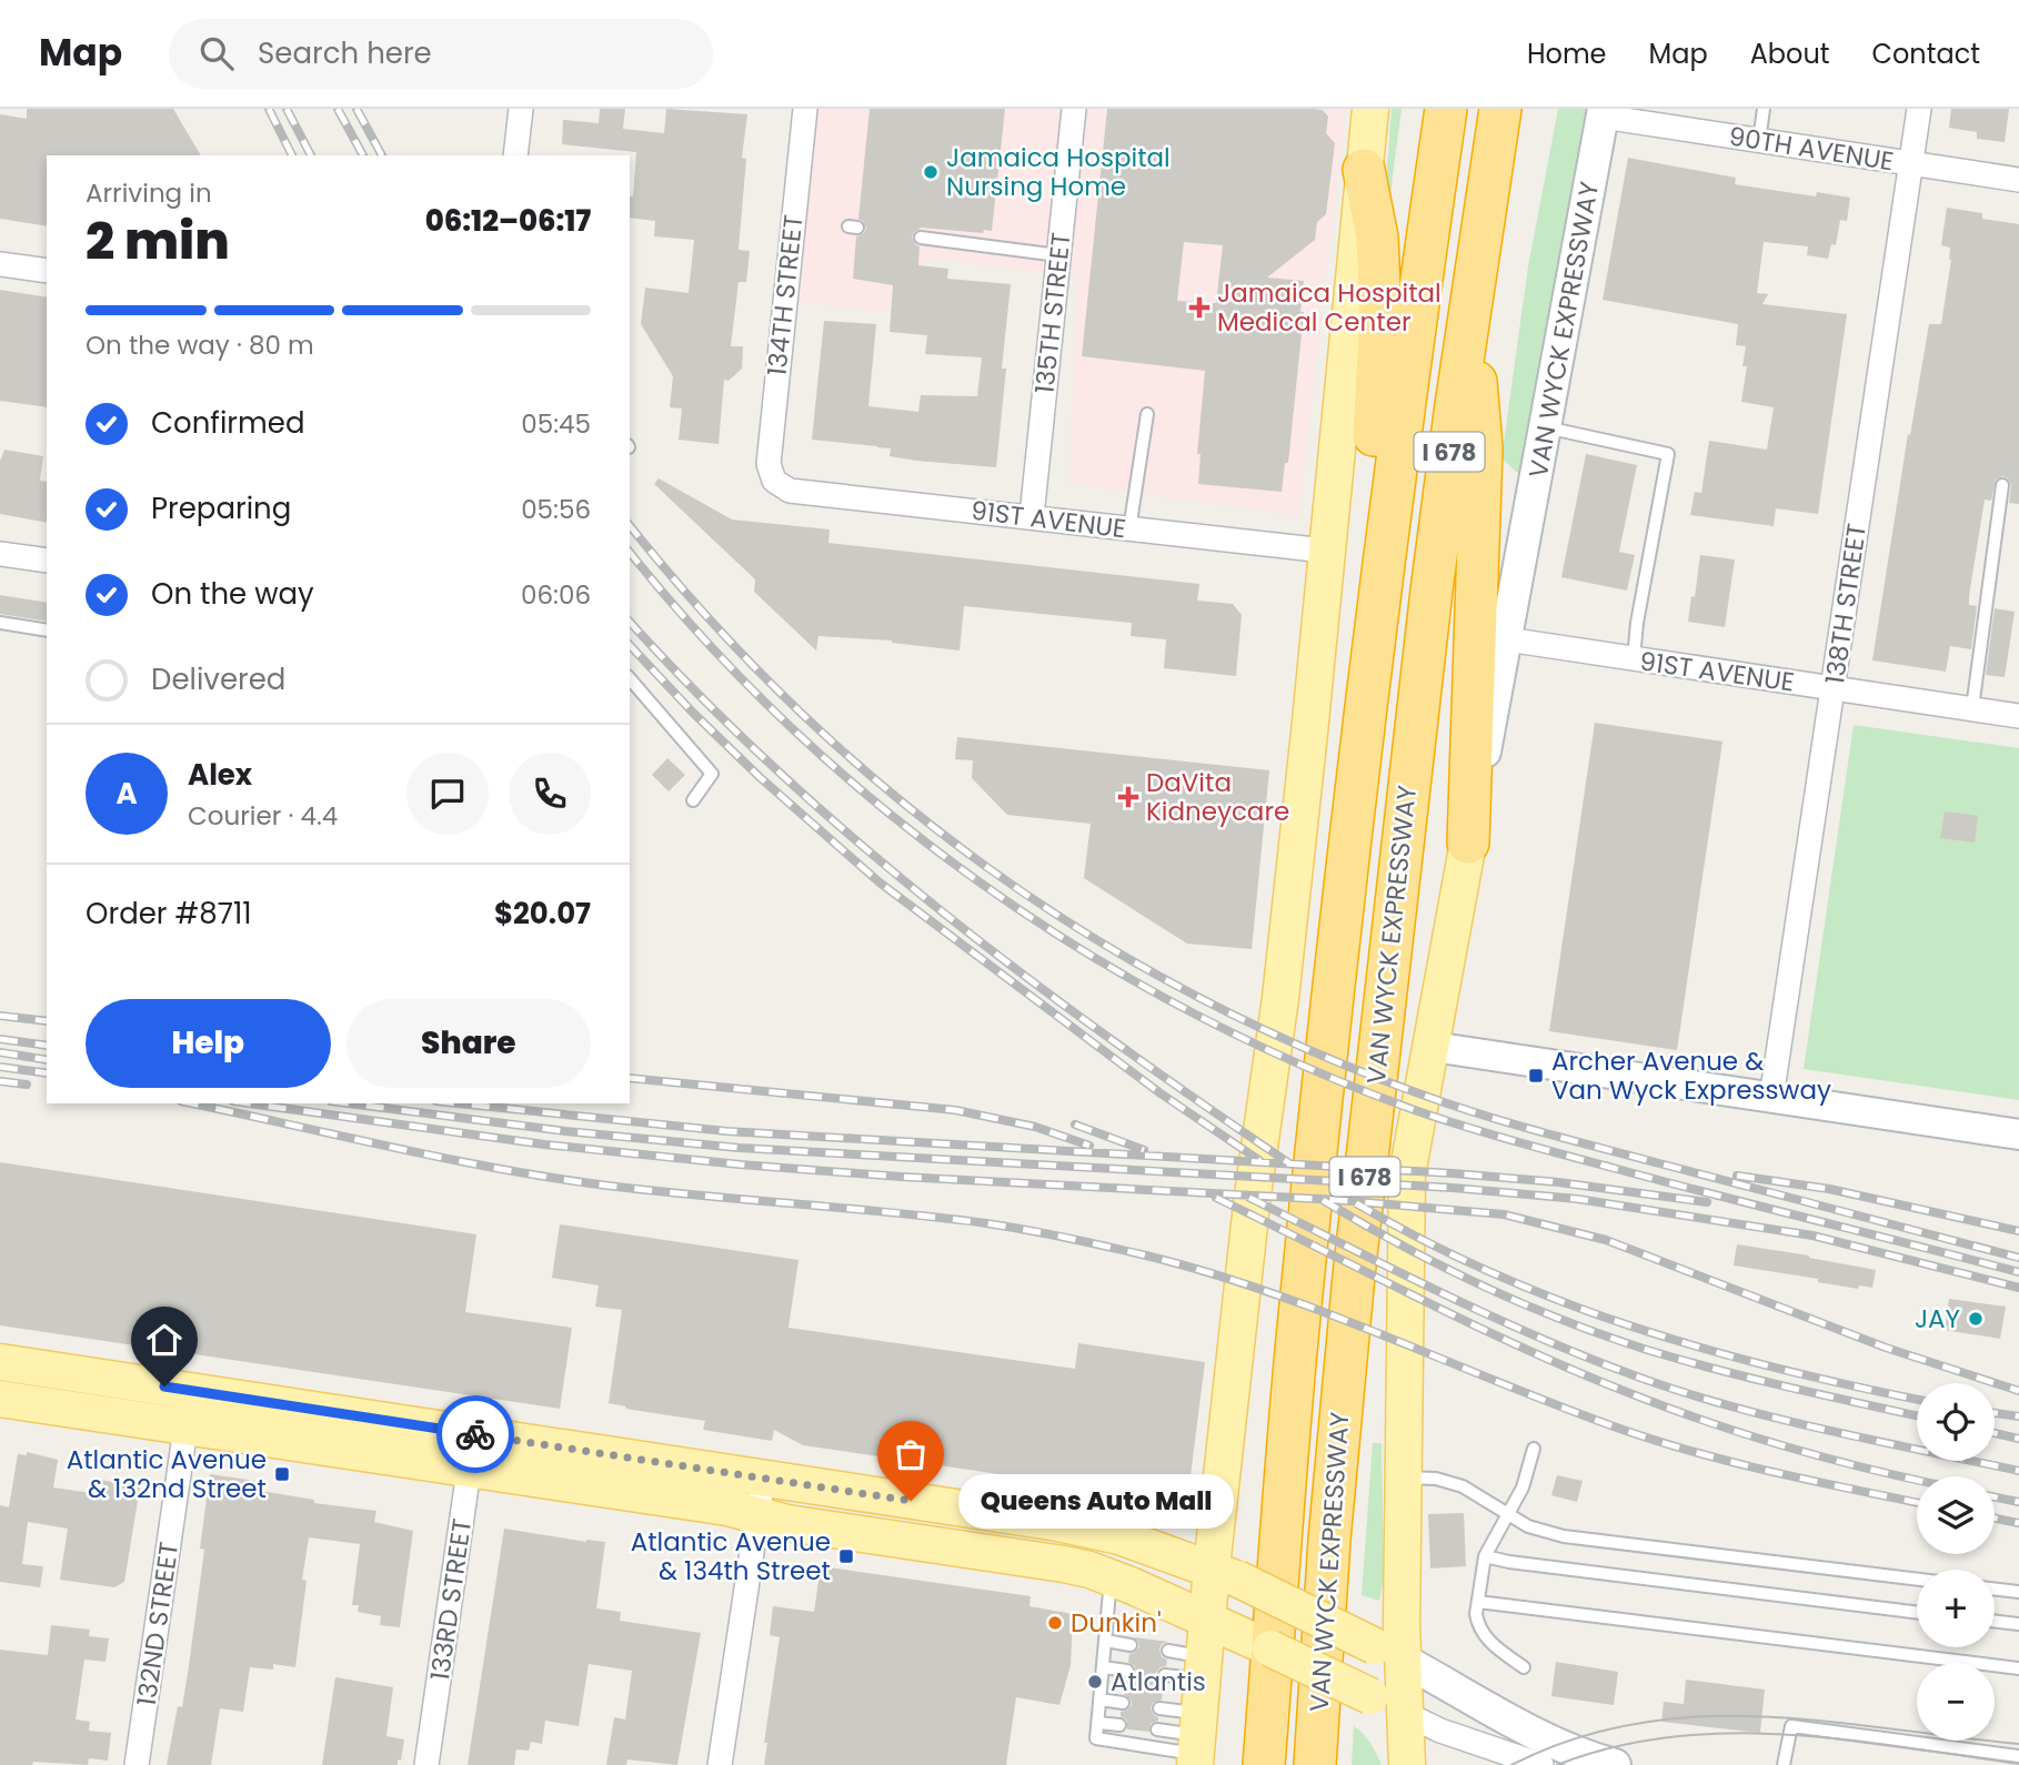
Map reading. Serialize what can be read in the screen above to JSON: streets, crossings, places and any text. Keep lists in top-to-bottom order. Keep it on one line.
{"streets":{"highway":["VAN WYCK EXPRESSWAY","I 678"],"street":["90TH AVENUE","134TH STREET","135TH STREET","91ST AVENUE","138TH STREET","133RD STREET","132ND STREET"]},"crossings":[["90TH AVENUE","VAN WYCK EXPRESSWAY"],["90TH AVENUE","138TH STREET"],["134TH STREET","91ST AVENUE"],["135TH STREET","91ST AVENUE"],["VAN WYCK EXPRESSWAY","91ST AVENUE"],["91ST AVENUE","138TH STREET"]],"places":{"other":["Jamaica Hospital Nursing Home","JAY","Queens Auto Mall","Dunkin'","Atlantis"],"health":["Jamaica Hospital Medical Center","DaVita Kidneycare"],"transit":["Archer Avenue & Van Wyck Expressway","Atlantic Avenue & 132nd Street","Atlantic Avenue & 134th Street"]},"page":{"header":"Map","search":"Search here","nav":["Home","Map","About","Contact"],"heading":["2 min","Arriving in","06:12–06:17"],"panel":["Alex","Courier · 4.4","Order #8711","$20.07"],"bar":"On the way · 80 m","list":[["Confirmed","05:45"],["Preparing","05:56"],["On the way","06:06"],"Delivered"],"round":"A","buttons":["Help","Share"],"map_buttons":["+","−"],"bubble":"Queens Auto Mall"}}
